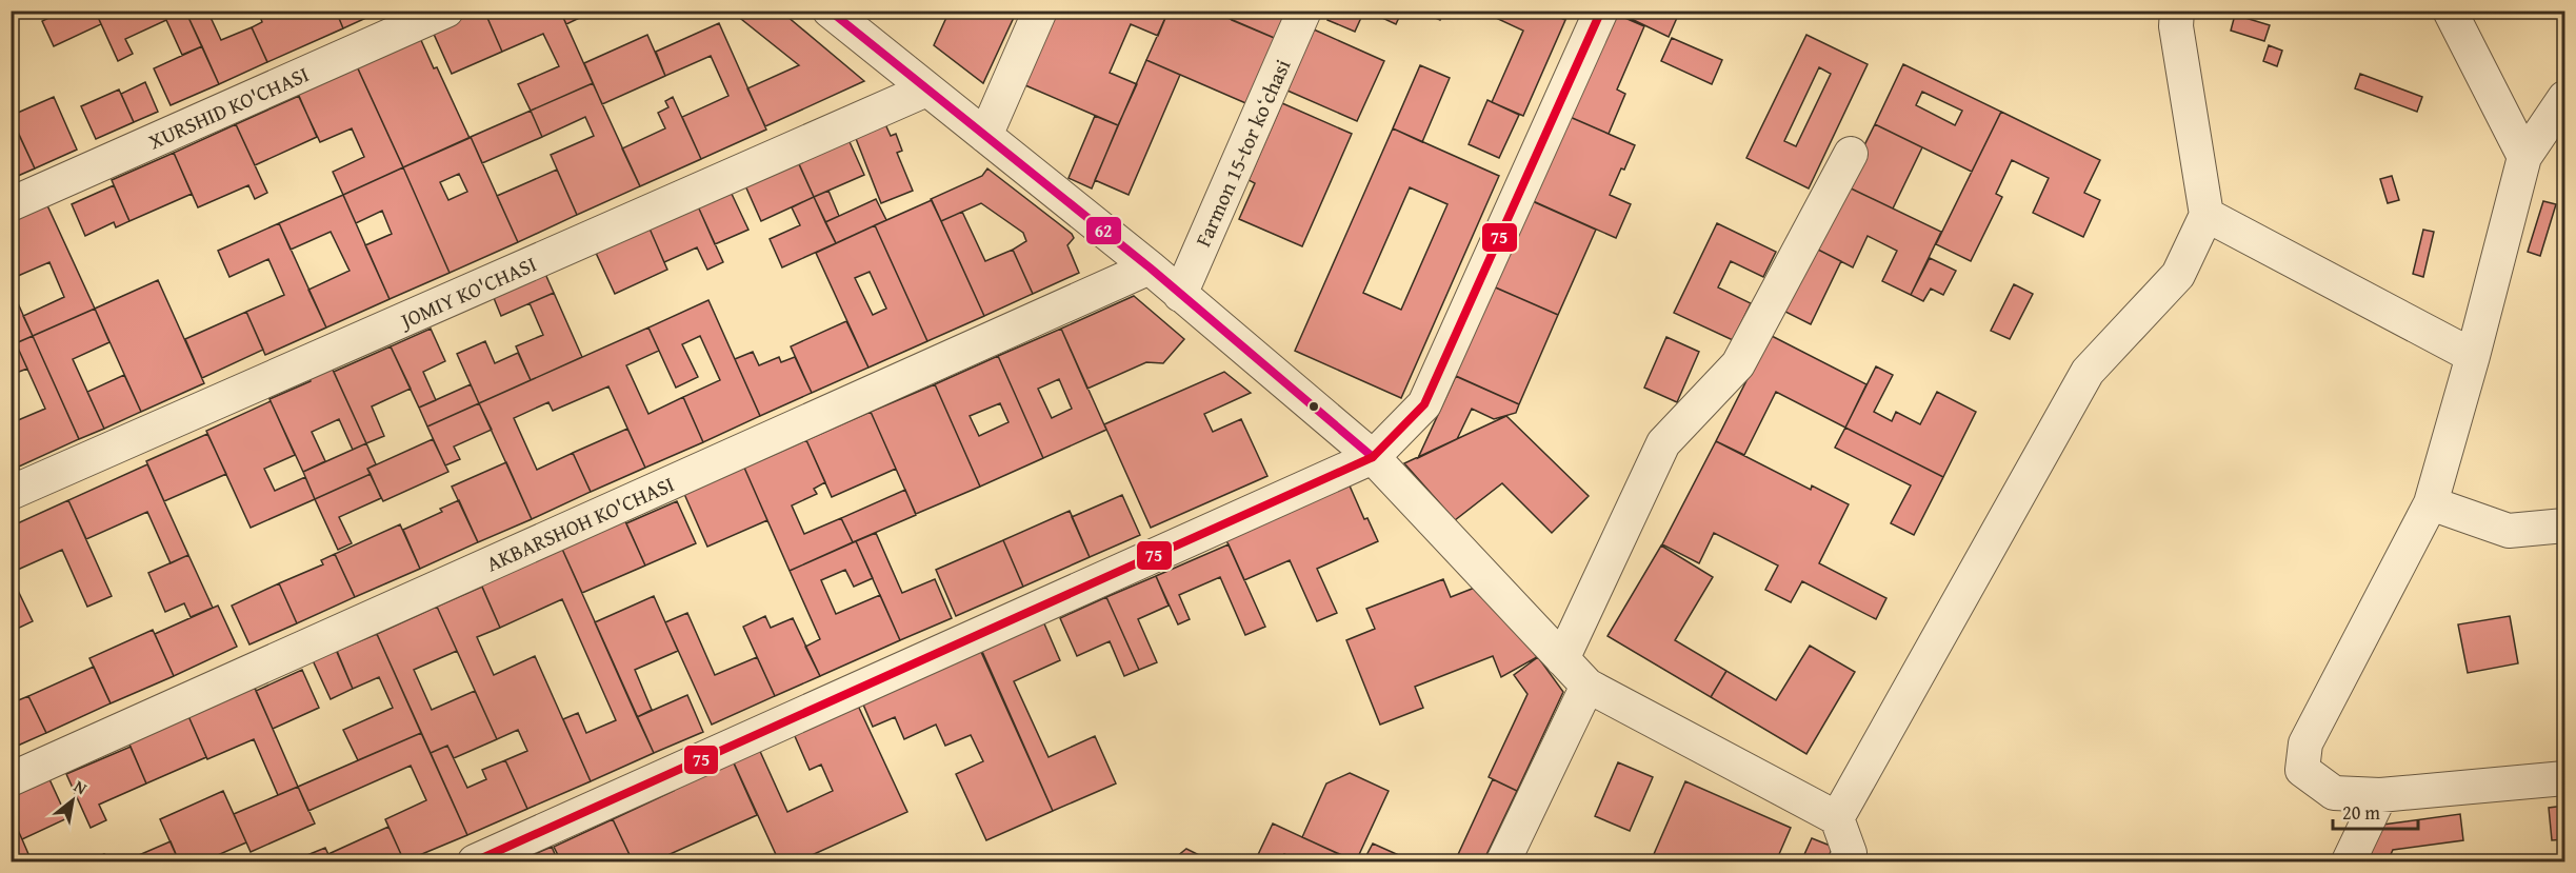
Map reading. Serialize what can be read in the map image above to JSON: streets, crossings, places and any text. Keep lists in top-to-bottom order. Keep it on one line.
{"streets":{"street":["XURSHID KO'CHASI","Farmon 15-tor koʻchasi","JOMIY KO'CHASI","AKBARSHOH KO'CHASI"]},"lines":["transit line 62","transit line 75"],"scale_bar":"20 m","north":"top right"}
